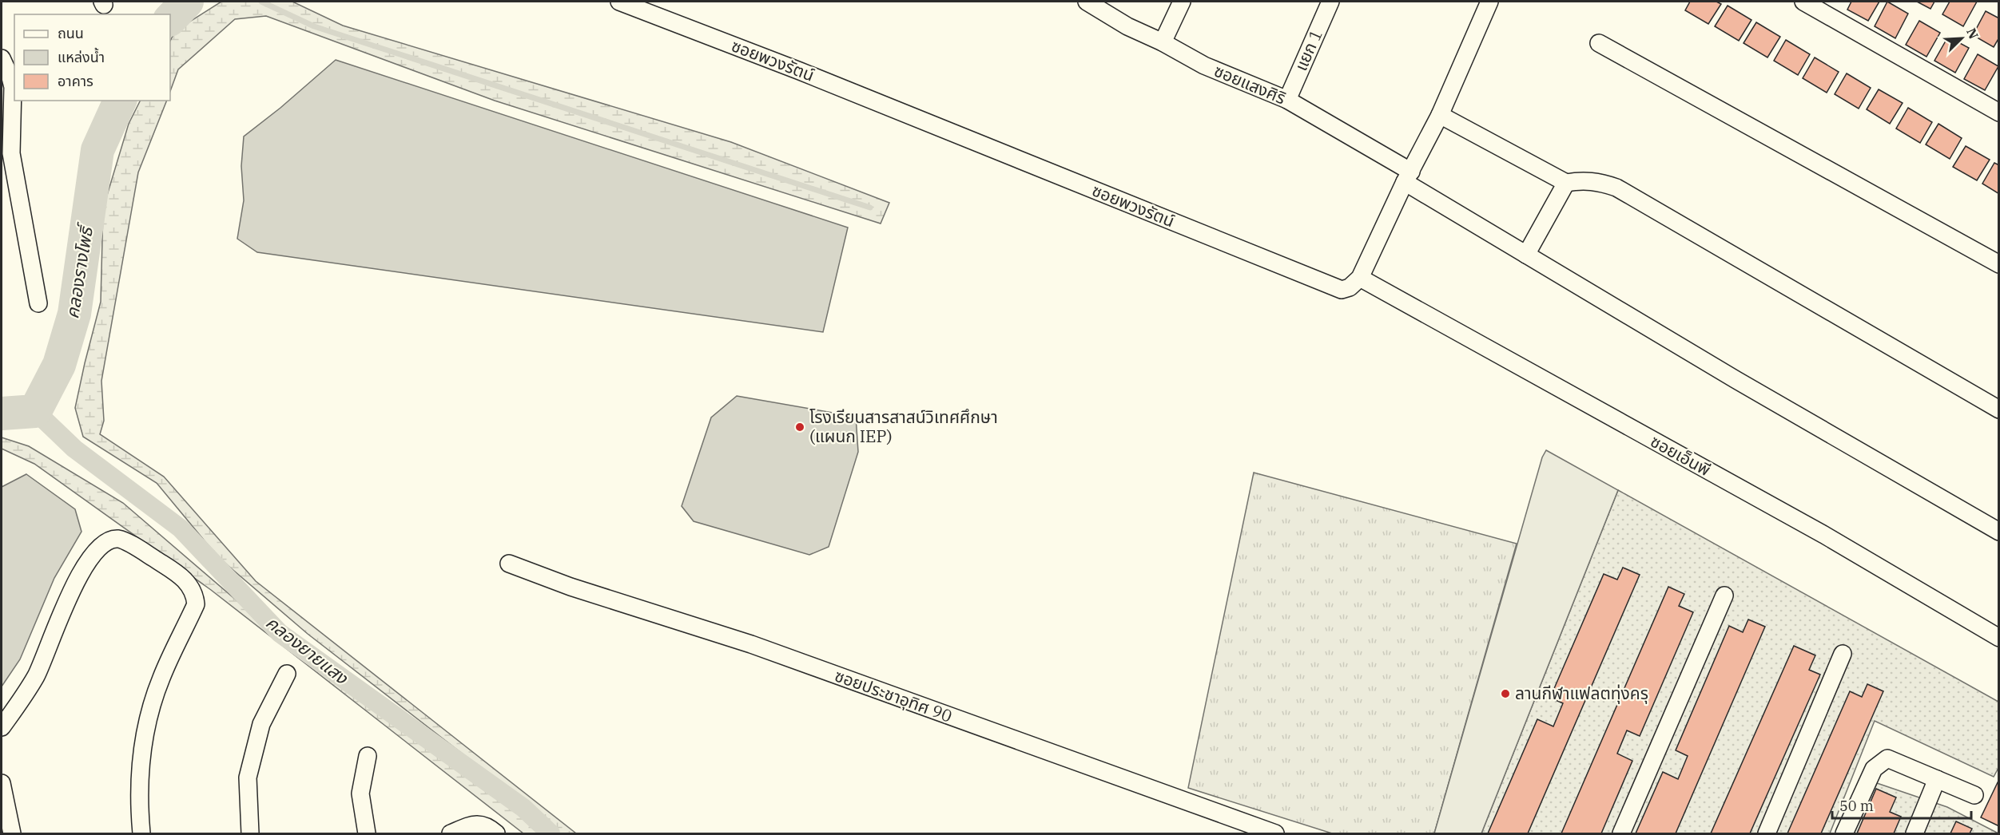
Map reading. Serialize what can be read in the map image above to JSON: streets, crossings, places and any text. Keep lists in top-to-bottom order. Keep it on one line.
{"streets":{"street":["แยก 1","ซอยพวงรัตน์","ซอยแสงศิริ","ซอยเอ็นพี","ซอยประชาอุทิศ 90"]},"crossings":[["แยก 1","ซอยแสงศิริ"],["ซอยพวงรัตน์","ซอยเอ็นพี"]],"water":["คลองรางโพธิ์","คลองยายแสง"],"places":["โรงเรียนสารสาสน์วิเทศศึกษา (แผนก IEP)","ลานกีฬาแฟลตทุ่งครุ"],"legend":["ถนน","แหล่งน้ำ","อาคาร"],"scale_bar":"50 m","north":"top right"}
